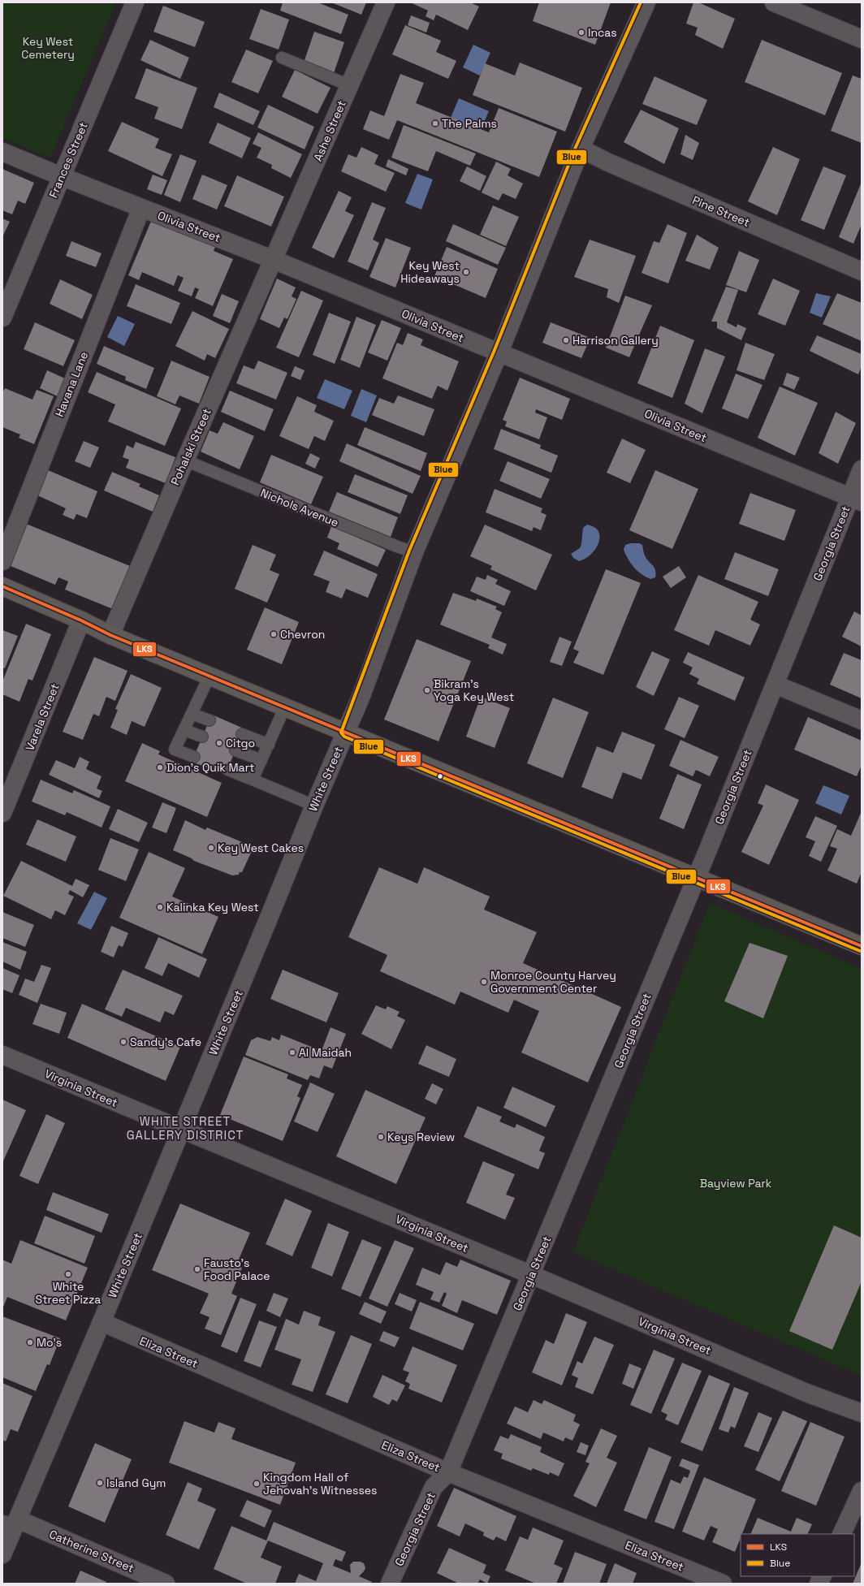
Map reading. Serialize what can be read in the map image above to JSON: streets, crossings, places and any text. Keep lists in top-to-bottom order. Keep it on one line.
{"streets":{"street":["Ashe Street","Frances Street","Pine Street","Olivia Street","Havana Lane","Pohalski Street","Georgia Street","Varela Street","White Street","Virginia Street","Eliza Street","Catherine Street"],"lane":["Nichols Avenue"]},"crossings":[["Ashe Street","Olivia Street"],["Ashe Street","Pohalski Street"],["Frances Street","Olivia Street"],["Pine Street","White Street"],["Olivia Street","Havana Lane"],["Olivia Street","Pohalski Street"],["Olivia Street","Georgia Street"],["Olivia Street","White Street"],["Pohalski Street","Nichols Avenue"],["Nichols Avenue","White Street"],["Georgia Street","Virginia Street"],["Georgia Street","Eliza Street"],["White Street","Virginia Street"],["White Street","Eliza Street"],["White Street","Catherine Street"]],"districts":["WHITE STREET GALLERY DISTRICT"],"parks":["Key West Cemetery","Bayview Park"],"places":["Incas","The Palms","Key West Hideaways","Harrison Gallery","Chevron","Bikram's Yoga Key West","Citgo","Dion's Quik Mart","Key West Cakes","Kalinka Key West","Monroe County Harvey Government Center","Sandy's Cafe","Al Maidah","Keys Review","Fausto's Food Palace","White Street Pizza","Mo's","Island Gym","Kingdom Hall of Jehovah's Witnesses"],"lines":["transit line Blue","transit line LKS"],"legend":["LKS","Blue"]}
